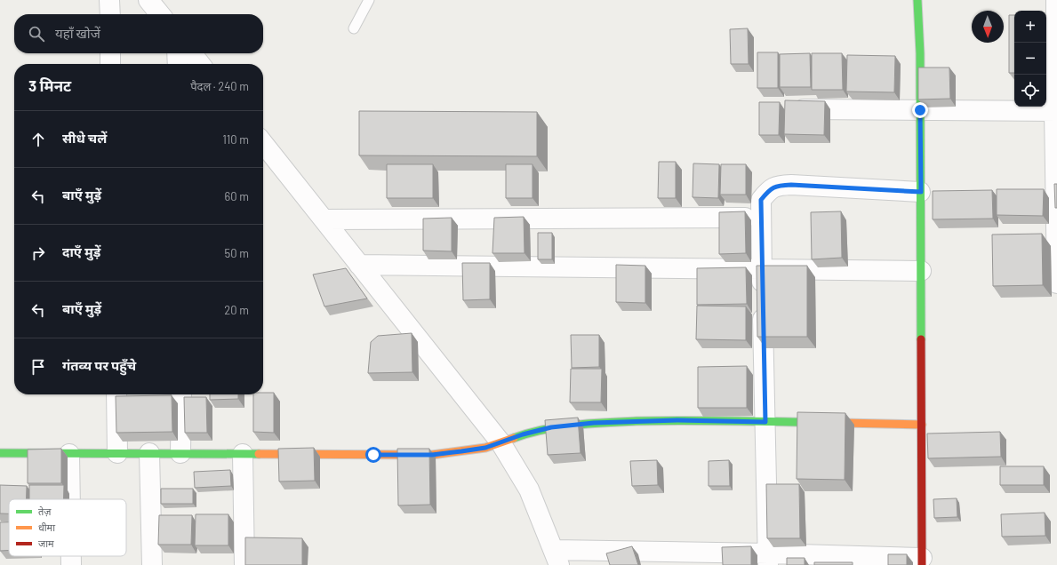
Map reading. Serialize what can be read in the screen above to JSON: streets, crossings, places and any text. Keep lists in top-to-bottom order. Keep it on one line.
{"legend":["तेज़","धीमा","जाम"],"north":"bottom","page":{"map_buttons":["+","−"],"search":"यहाँ खोजें","heading":["3 मिनट","पैदल · 240 m"],"list":[["सीधे चलें","110 m"],["बाएँ मुड़ें","60 m"],["दाएँ मुड़ें","50 m"],["बाएँ मुड़ें","20 m"],"गंतव्य पर पहुँचे"]}}
